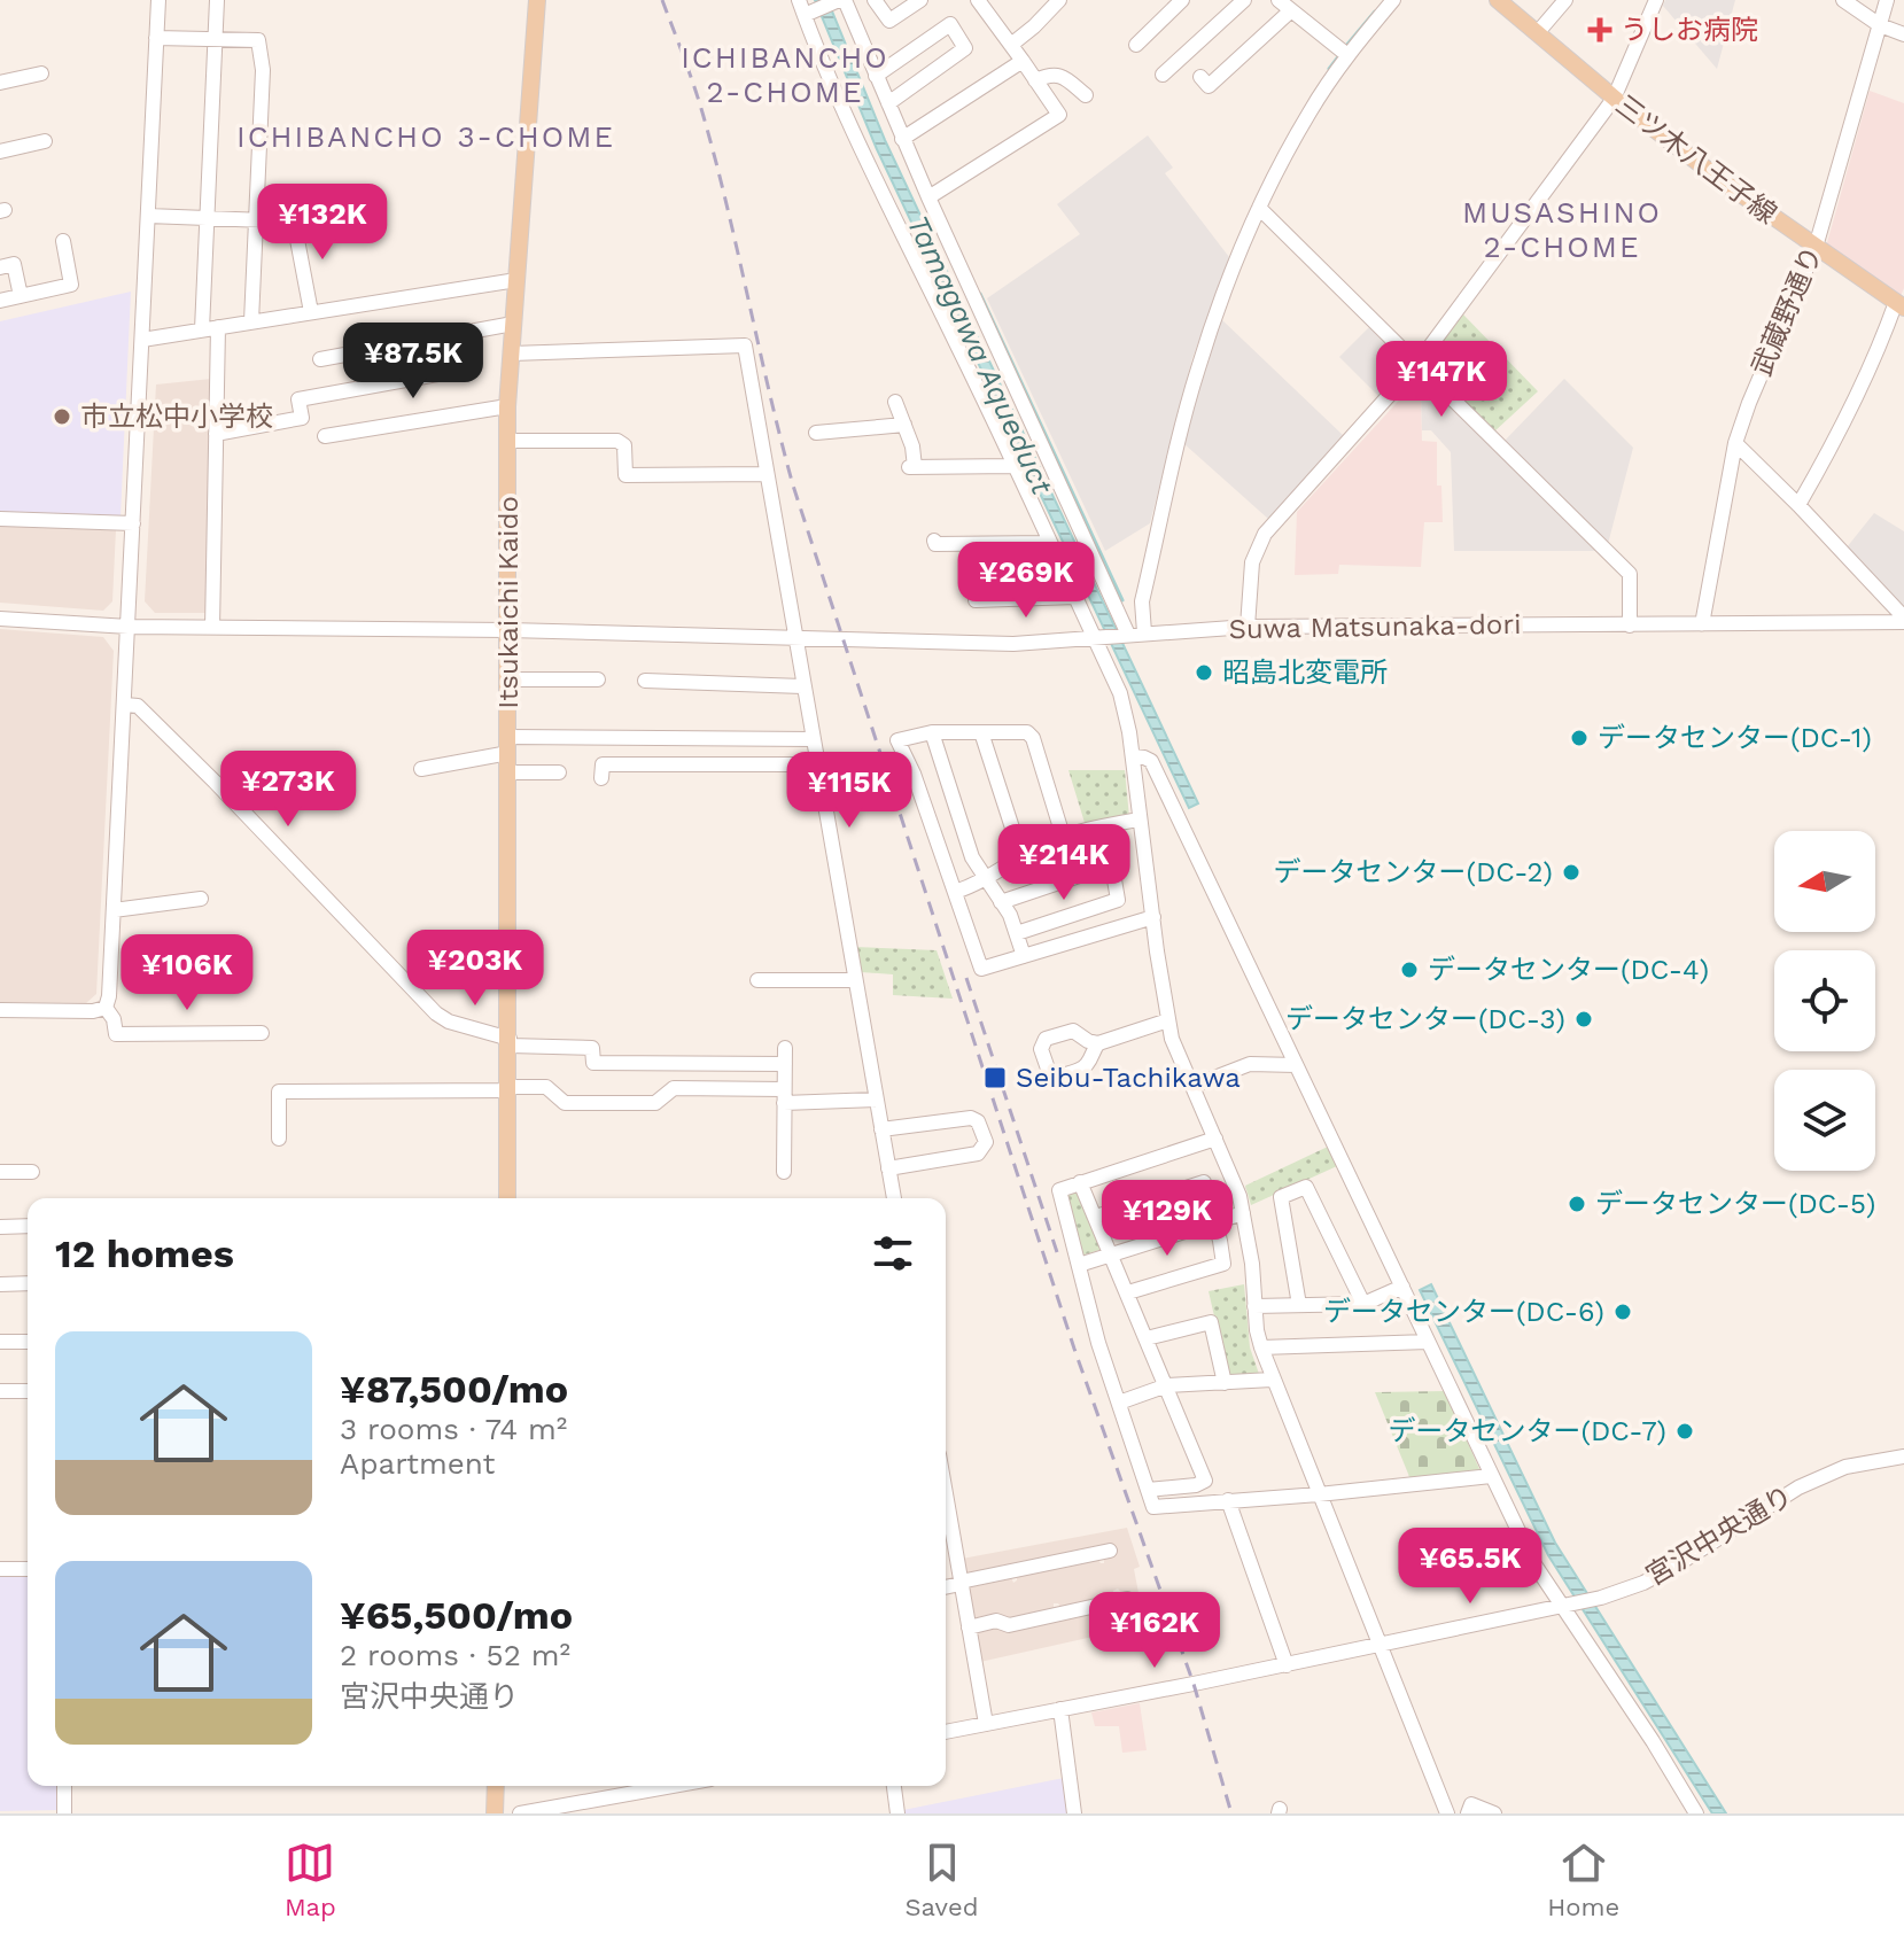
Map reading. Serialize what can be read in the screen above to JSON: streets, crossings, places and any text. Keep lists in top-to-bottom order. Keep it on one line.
{"streets":{"main road":["三ツ木八王子線","Itsukaichi Kaido"],"street":["武蔵野通り","Suwa Matsunaka-dori","宮沢中央通り"]},"crossings":[["三ツ木八王子線","武蔵野通り"],["武蔵野通り","Suwa Matsunaka-dori"],["Itsukaichi Kaido","Suwa Matsunaka-dori"]],"districts":["ICHIBANCHO 2-CHOME","ICHIBANCHO 3-CHOME","MUSASHINO 2-CHOME"],"water":["Tamagawa Aqueduct"],"places":{"health":["うしお病院"],"other":["市立松中小学校","昭島北変電所","データセンター(DC-1)","データセンター(DC-2)","データセンター(DC-4)","データセンター(DC-3)","データセンター(DC-5)","データセンター(DC-6)","データセンター(DC-7)"],"transit":["Seibu-Tachikawa"]},"north":"left","page":{"price":["¥132K","¥87.5K","¥147K","¥269K","¥273K","¥115K","¥214K","¥203K","¥106K","¥129K","¥65.5K","¥162K"],"heading":"12 homes","list":[{"name":"¥87,500/mo","note":"3 rooms · 74 m² · Apartment"},{"name":"¥65,500/mo","note":"2 rooms · 52 m² · 宮沢中央通り"}],"tabs":["Map","Saved","Home"]}}
